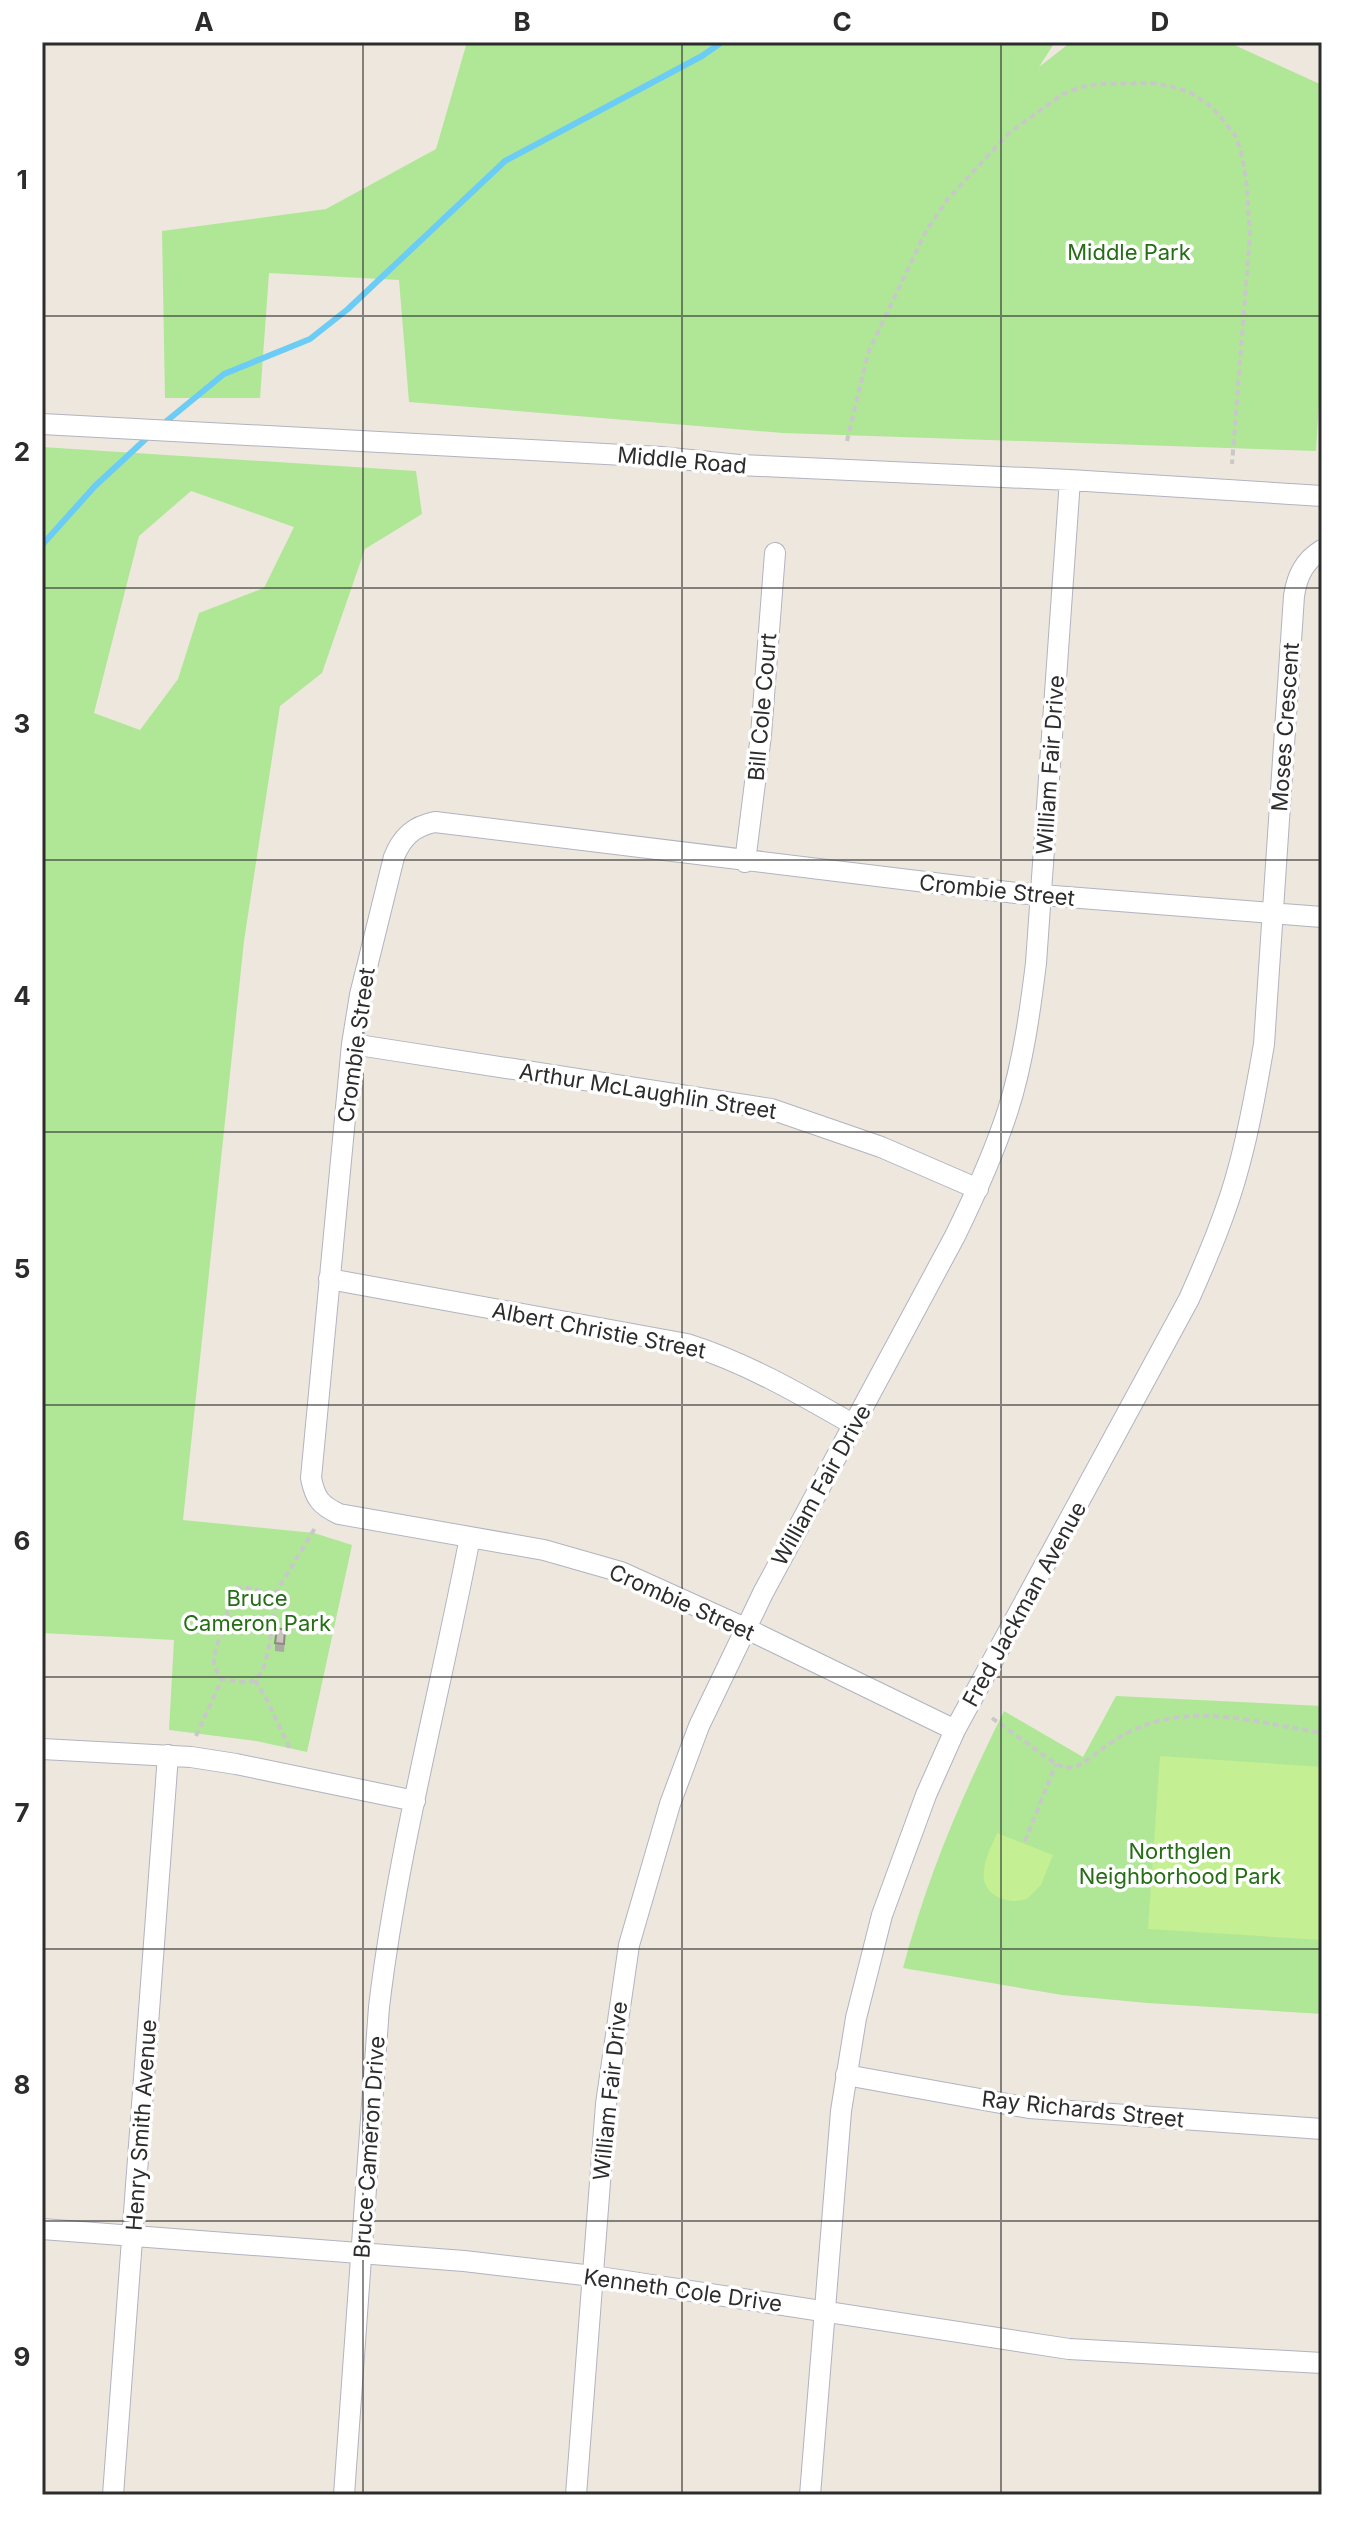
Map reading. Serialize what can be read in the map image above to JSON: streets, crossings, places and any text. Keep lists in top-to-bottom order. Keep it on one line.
{"streets":{"street":["Middle Road","Bill Cole Court","Moses Crescent","William Fair Drive","Crombie Street","Arthur McLaughlin Street","Albert Christie Street","Fred Jackman Avenue","Ray Richards Street","Henry Smith Avenue","Bruce Cameron Drive","Kenneth Cole Drive"]},"crossings":[["Middle Road","William Fair Drive"],["Bill Cole Court","Crombie Street"],["Moses Crescent","Crombie Street"],["Moses Crescent","Fred Jackman Avenue"],["William Fair Drive","Crombie Street"],["William Fair Drive","Arthur McLaughlin Street"],["William Fair Drive","Albert Christie Street"],["William Fair Drive","Kenneth Cole Drive"],["Crombie Street","Arthur McLaughlin Street"],["Crombie Street","Albert Christie Street"],["Crombie Street","Fred Jackman Avenue"],["Crombie Street","Bruce Cameron Drive"],["Fred Jackman Avenue","Ray Richards Street"],["Fred Jackman Avenue","Kenneth Cole Drive"],["Henry Smith Avenue","Kenneth Cole Drive"],["Bruce Cameron Drive","Kenneth Cole Drive"]],"parks":["Middle Park","Bruce Cameron Park","Northglen Neighborhood Park"],"grid":{"columns":["A","B","C","D"],"rows":["1","2","3","4","5","6","7","8","9"]}}
